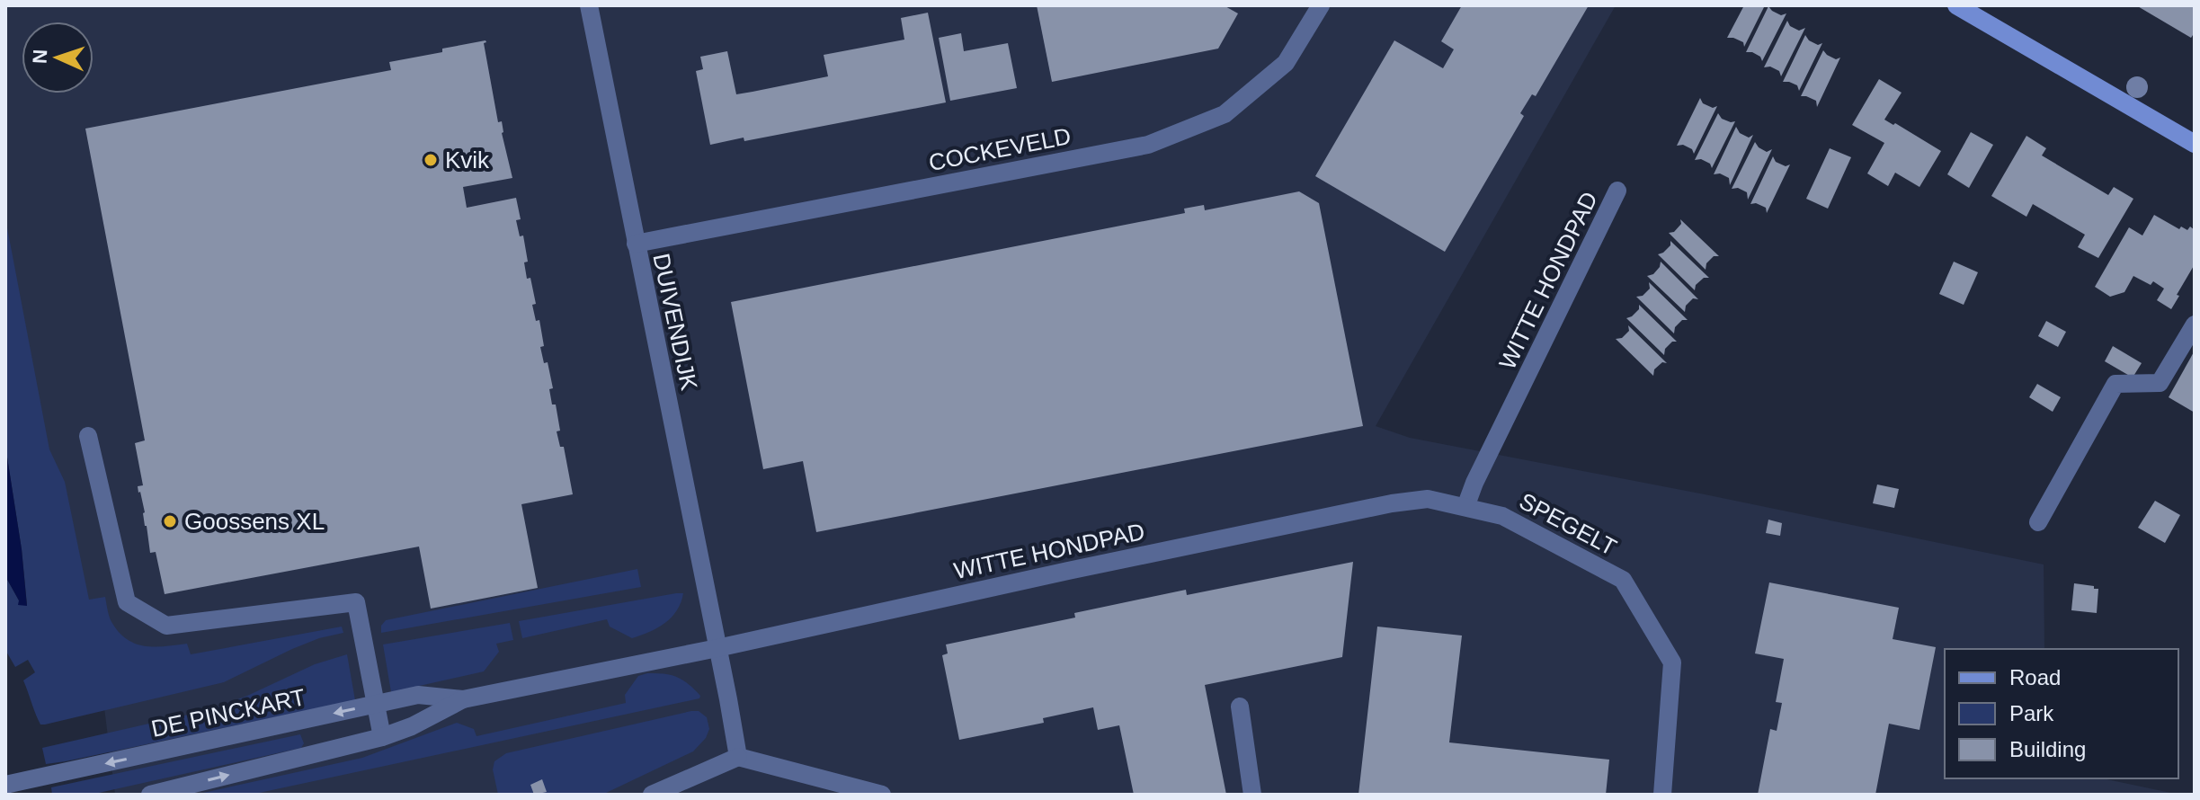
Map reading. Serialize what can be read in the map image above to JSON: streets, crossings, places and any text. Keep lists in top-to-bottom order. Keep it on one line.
{"streets":{"street":["COCKEVELD","WITTE HONDPAD","DUIVENDIJK","SPEGELT","DE PINCKART"]},"crossings":[["COCKEVELD","DUIVENDIJK"],["WITTE HONDPAD","DUIVENDIJK"],["WITTE HONDPAD","SPEGELT"],["WITTE HONDPAD","DE PINCKART"],["DUIVENDIJK","DE PINCKART"]],"places":["Kvik","Goossens XL"],"legend":["Road","Park","Building"],"north":"left"}
